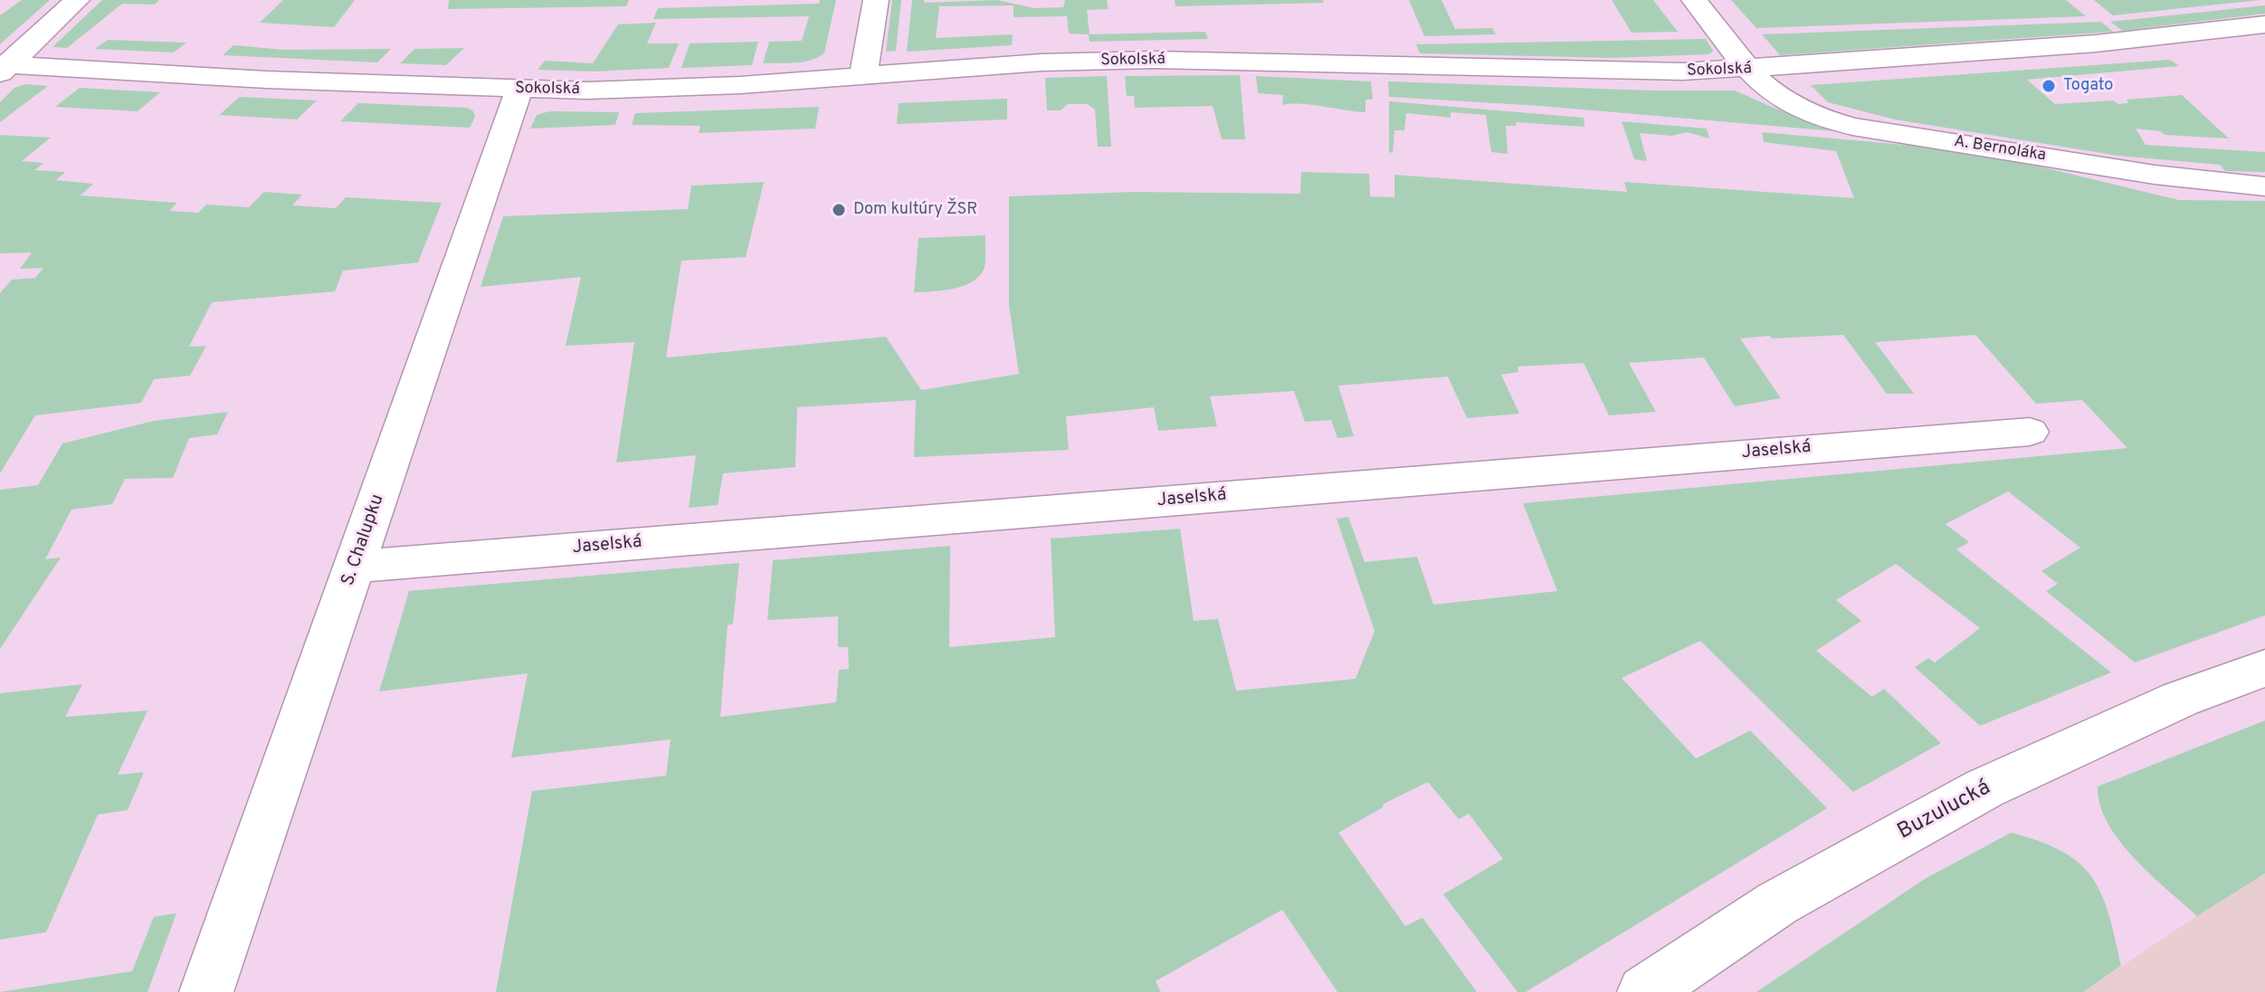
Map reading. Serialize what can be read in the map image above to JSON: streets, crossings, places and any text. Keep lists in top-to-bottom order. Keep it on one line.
{"streets":{"street":["Sokolská","A. Bernoláka","Jaselská","S. Chalupku","Buzulucká"]},"crossings":[["Sokolská","A. Bernoláka"],["Sokolská","S. Chalupku"],["Jaselská","S. Chalupku"]],"places":["Togato","Dom kultúry ŽSR"]}
